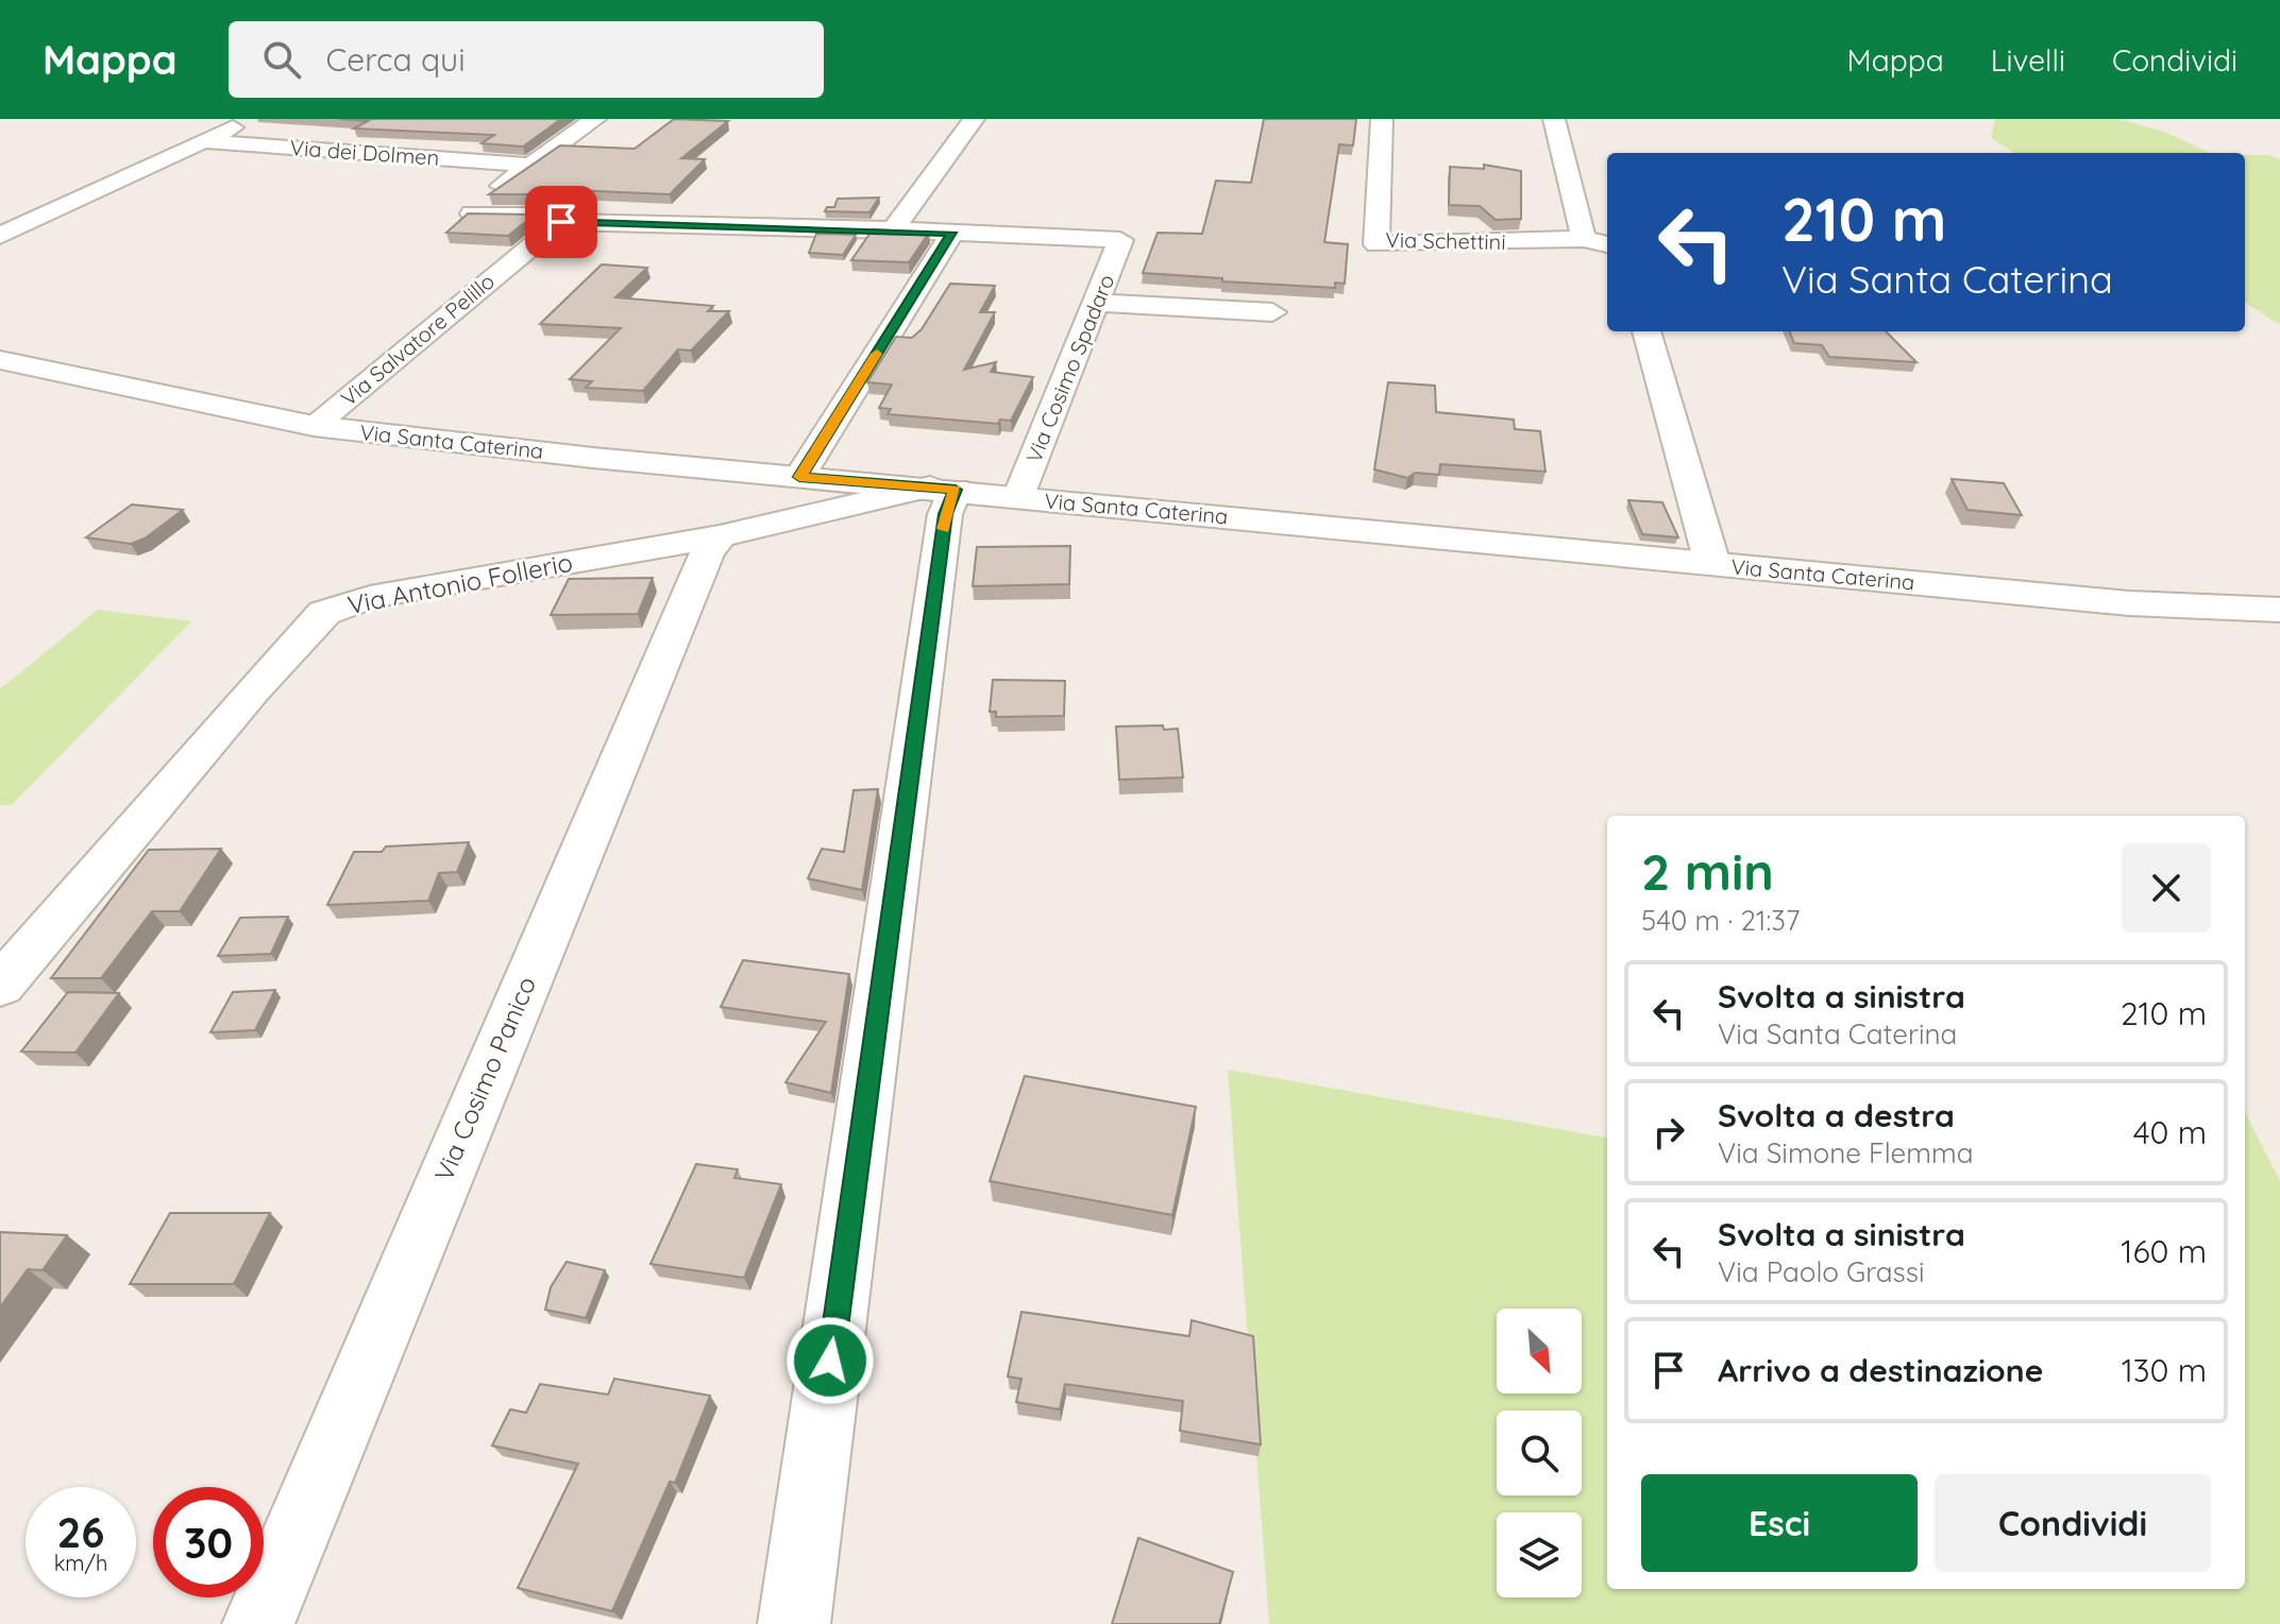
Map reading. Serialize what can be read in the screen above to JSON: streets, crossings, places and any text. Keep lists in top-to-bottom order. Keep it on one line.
{"streets":{"street":["Via dei Dolmen","Via Schettini","Via Salvatore Pelillo","Via Cosimo Spadaro","Via Santa Caterina","Via Antonio Follerio","Via Cosimo Panico"]},"crossings":[["Via Salvatore Pelillo","Via Santa Caterina"],["Via Cosimo Spadaro","Via Santa Caterina"],["Via Santa Caterina","Via Antonio Follerio"],["Via Antonio Follerio","Via Cosimo Panico"]],"north":"bottom right","page":{"header":"Mappa","search":"Cerca qui","nav":["Mappa","Livelli","Condividi"],"turn":["210 m","Via Santa Caterina"],"heading":["2 min","540 m · 21:37"],"list":[{"name":"Svolta a sinistra","note":"Via Santa Caterina","value":"210 m"},{"name":"Svolta a destra","note":"Via Simone Flemma","value":"40 m"},{"name":"Svolta a sinistra","note":"Via Paolo Grassi","value":"160 m"},{"name":"Arrivo a destinazione","value":"130 m"}],"buttons":["Esci","Condividi"],"speed":"26 km/h","limit":"30"}}
